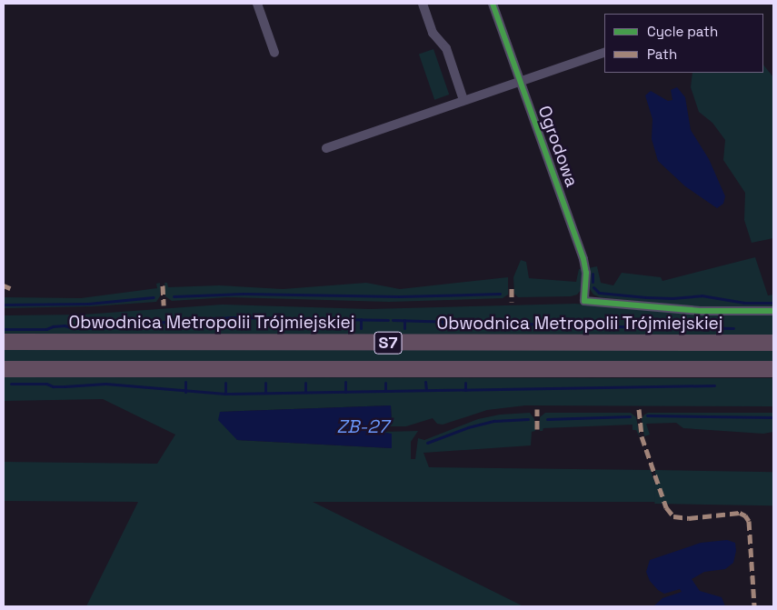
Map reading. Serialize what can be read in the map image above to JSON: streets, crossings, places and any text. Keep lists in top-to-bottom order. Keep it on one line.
{"streets":{"highway":["Obwodnica Metropolii Trójmiejskiej","S7"],"street":["Ogrodowa"]},"water":["ZB-27"],"legend":["Cycle path","Path"]}
